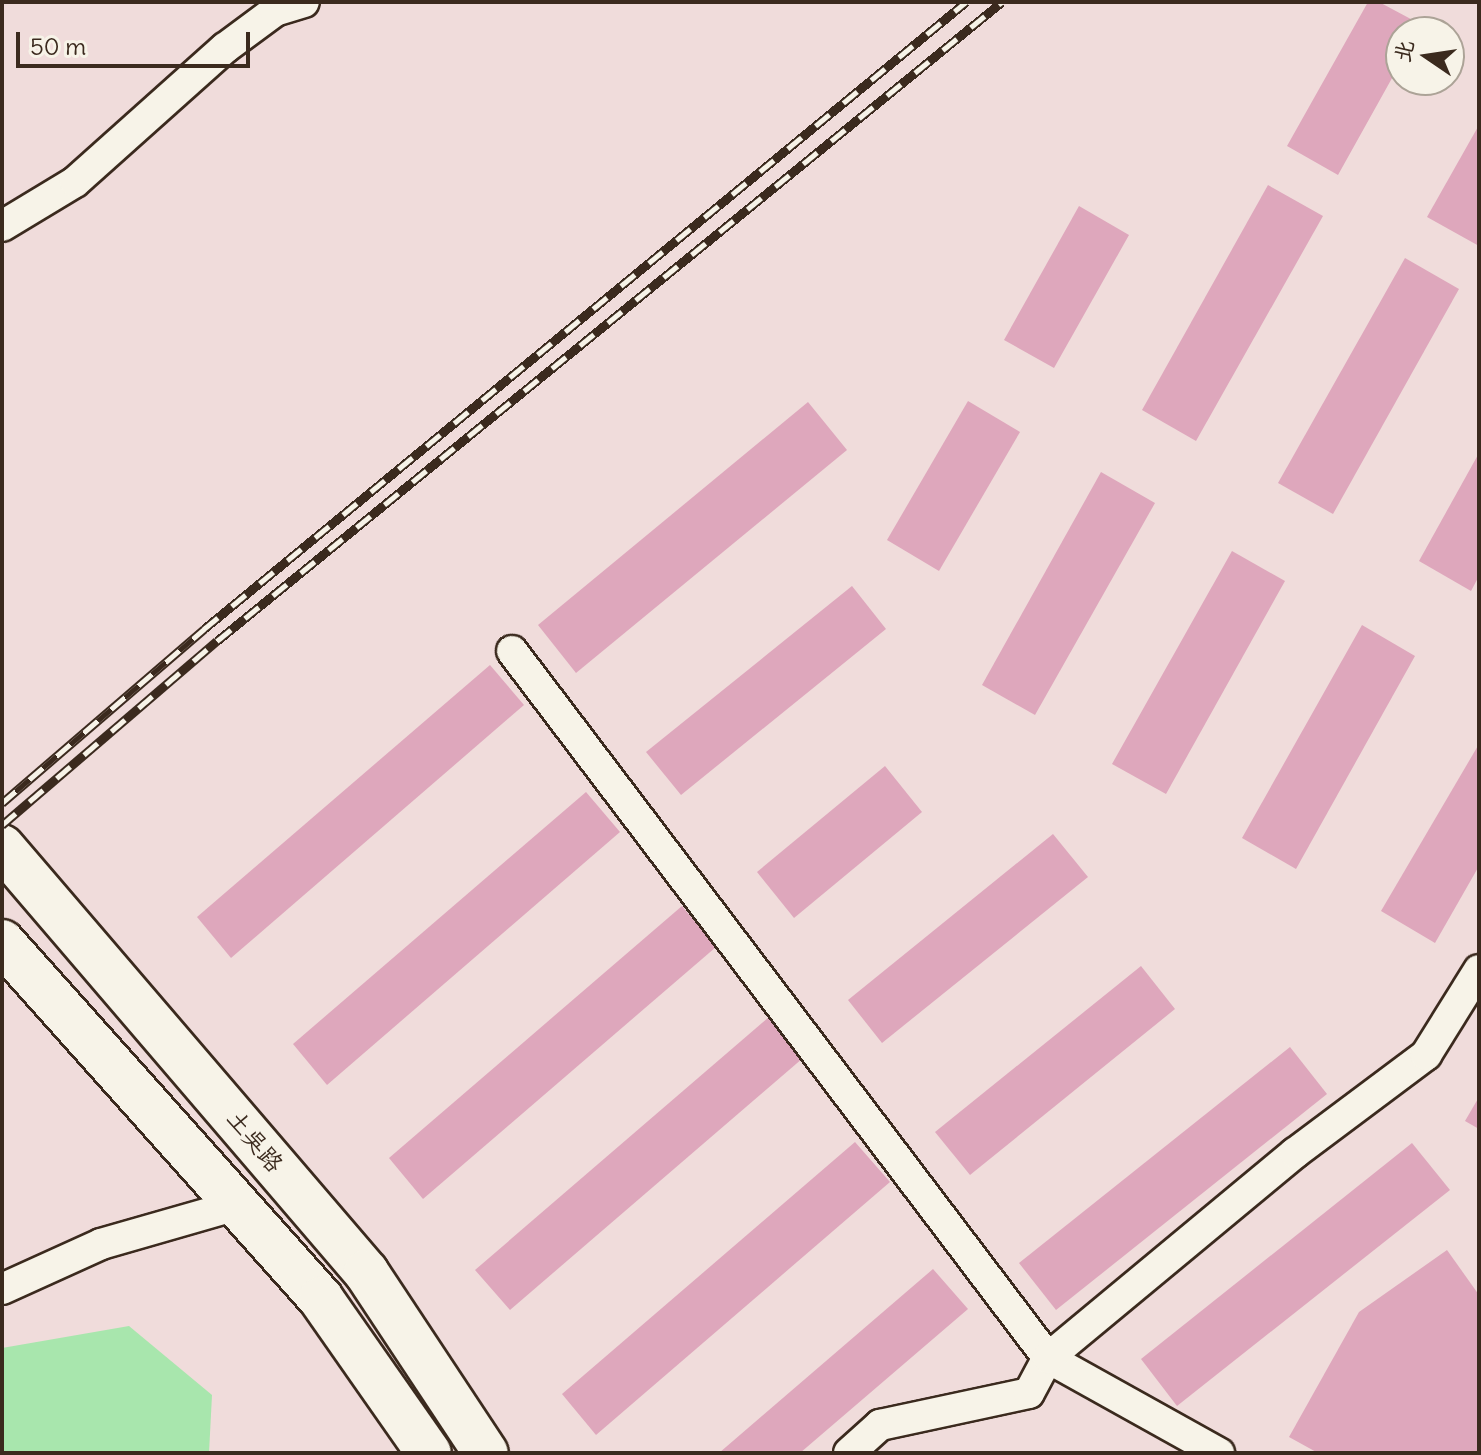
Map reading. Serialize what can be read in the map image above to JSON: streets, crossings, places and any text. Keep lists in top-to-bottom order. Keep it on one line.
{"streets":{"main road":["土吴路"]},"scale_bar":"50 m","north":"left"}
